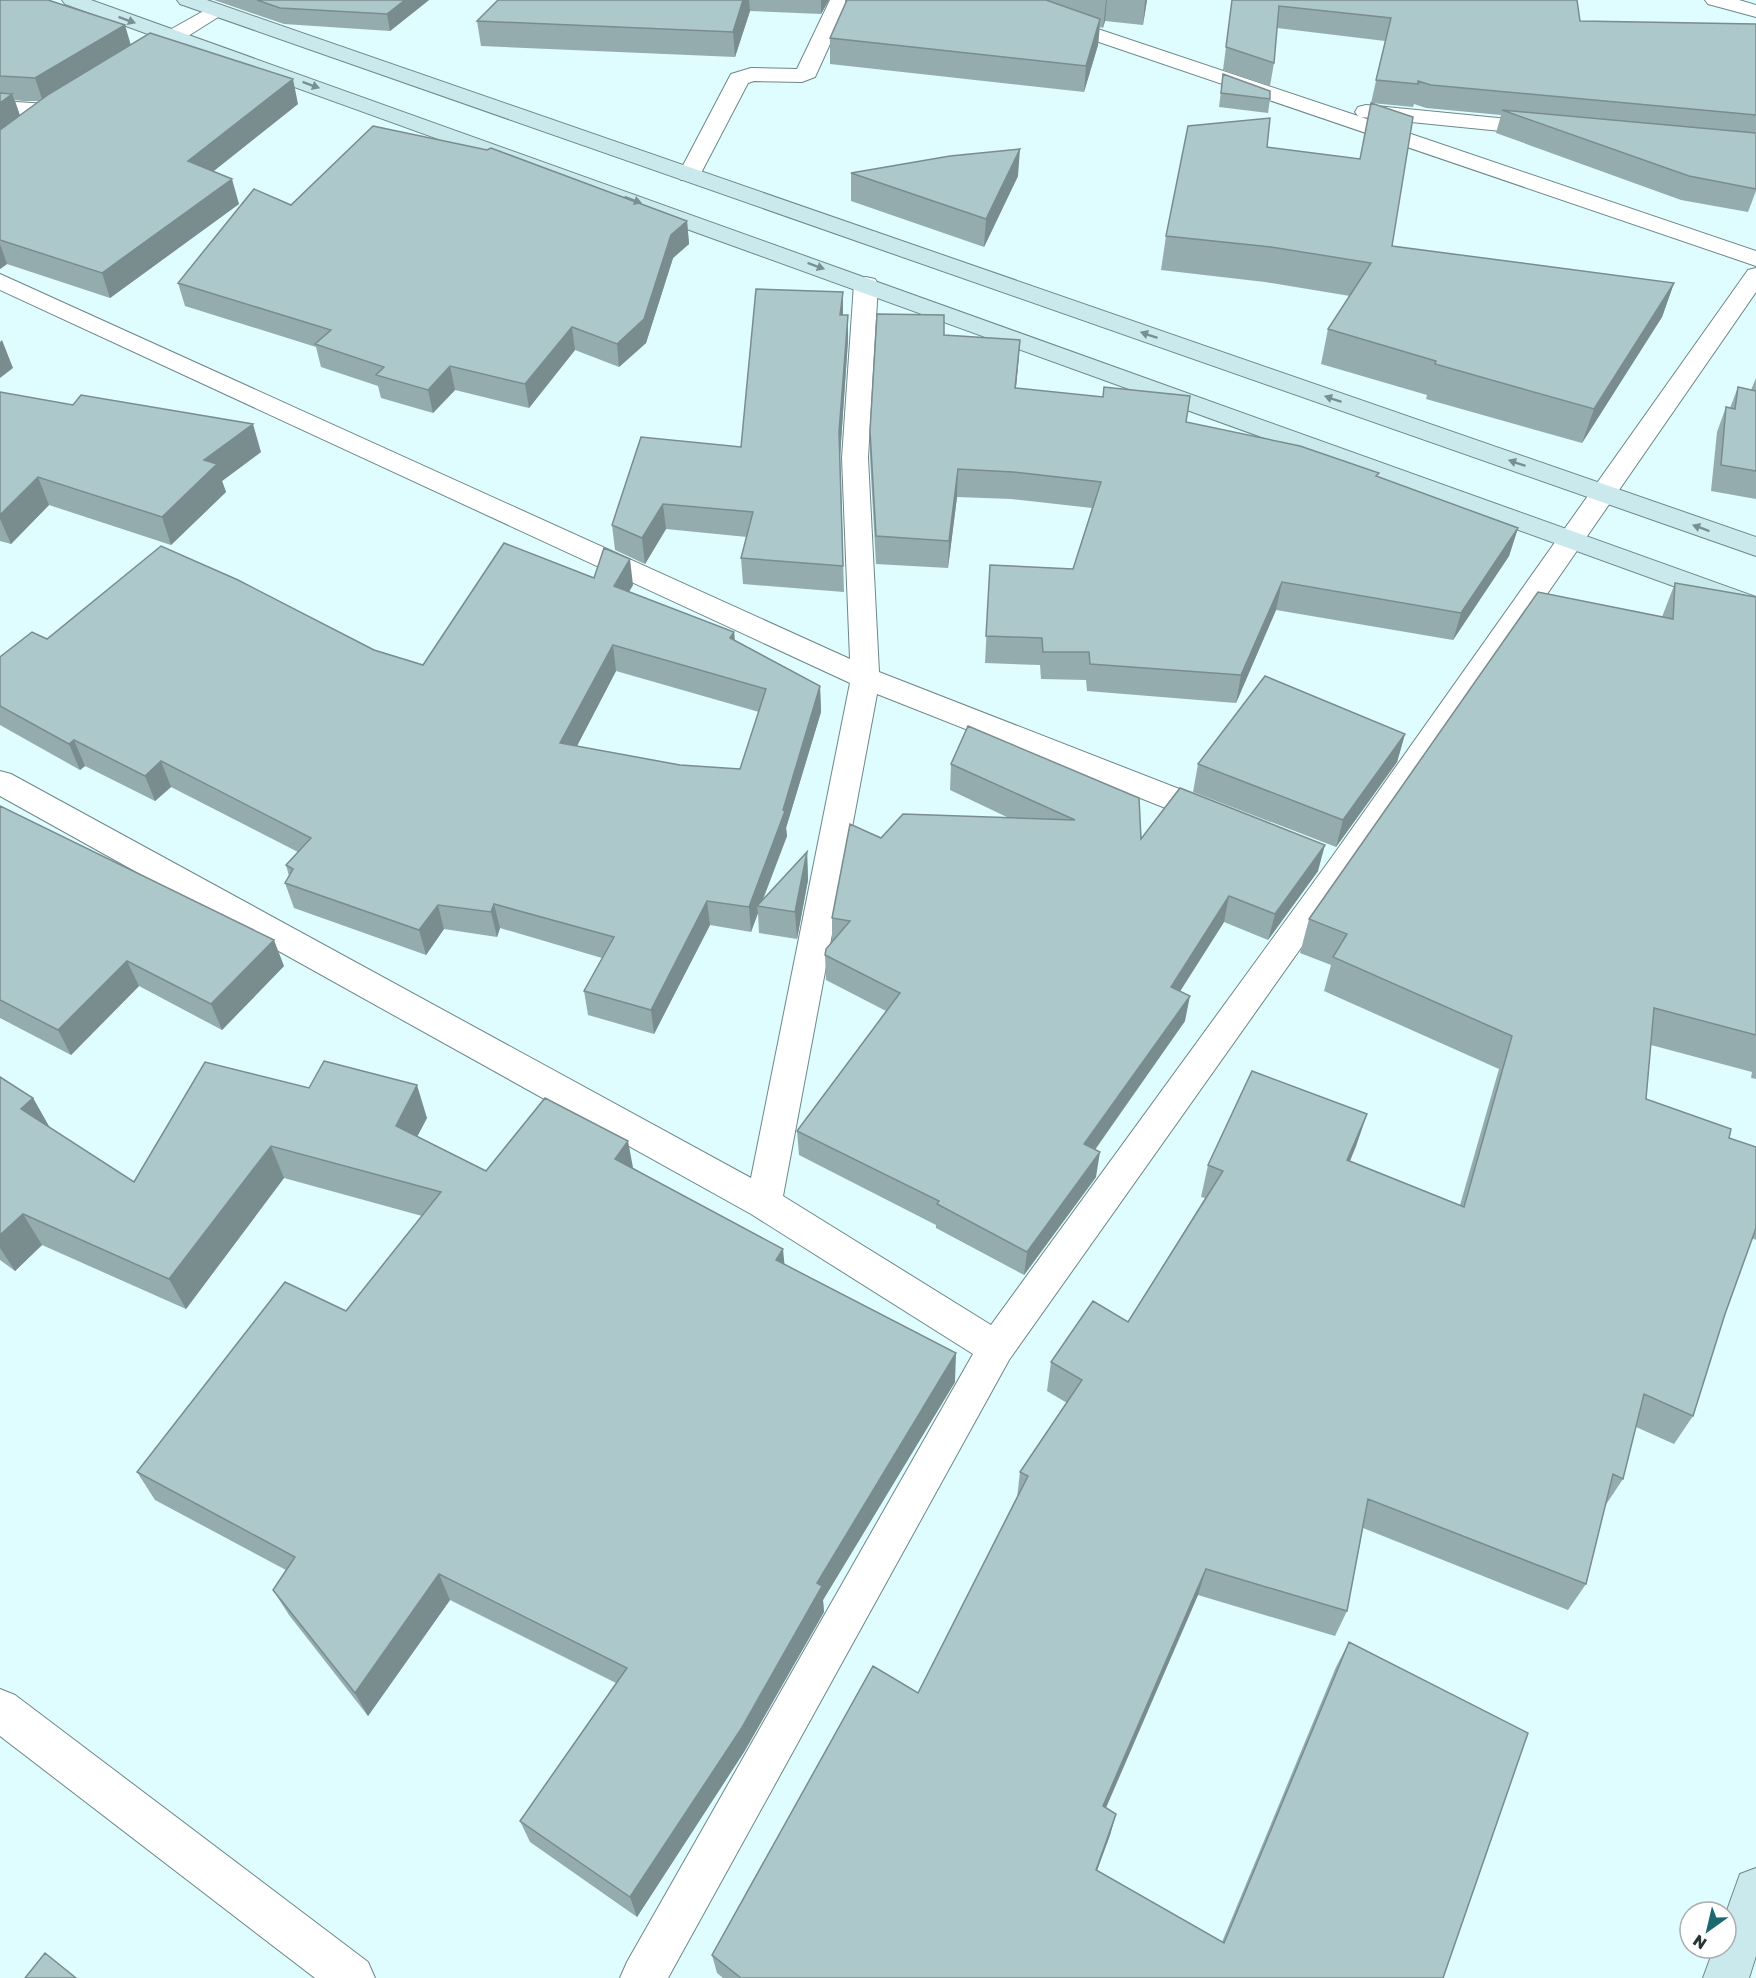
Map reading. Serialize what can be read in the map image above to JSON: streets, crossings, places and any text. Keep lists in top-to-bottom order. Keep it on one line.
{"north":"bottom left"}
